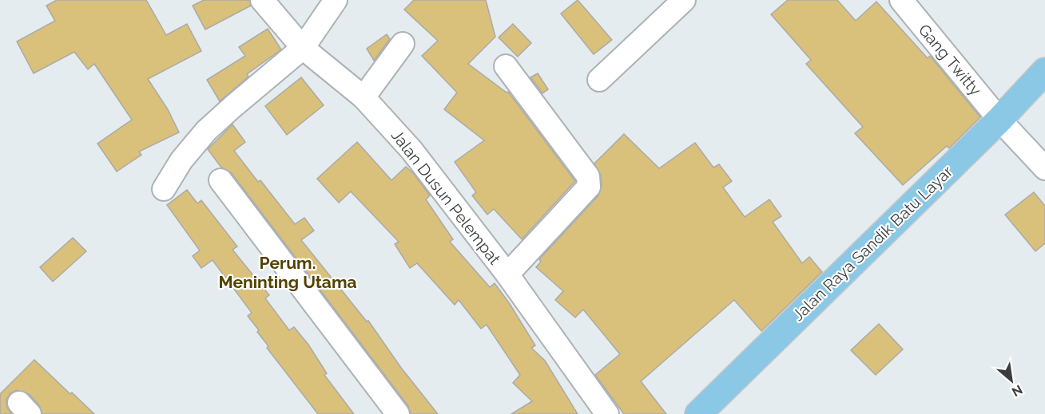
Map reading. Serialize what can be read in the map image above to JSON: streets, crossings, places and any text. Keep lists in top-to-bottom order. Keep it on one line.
{"streets":{"main road":["Jalan Raya Sandik Batu Layar"],"street":["Gang Twitty","Jalan Dusun Pelempat"]},"crossings":[["Gang Twitty","Jalan Raya Sandik Batu Layar"]],"districts":["Perum. Meninting Utama"],"north":"bottom right"}
